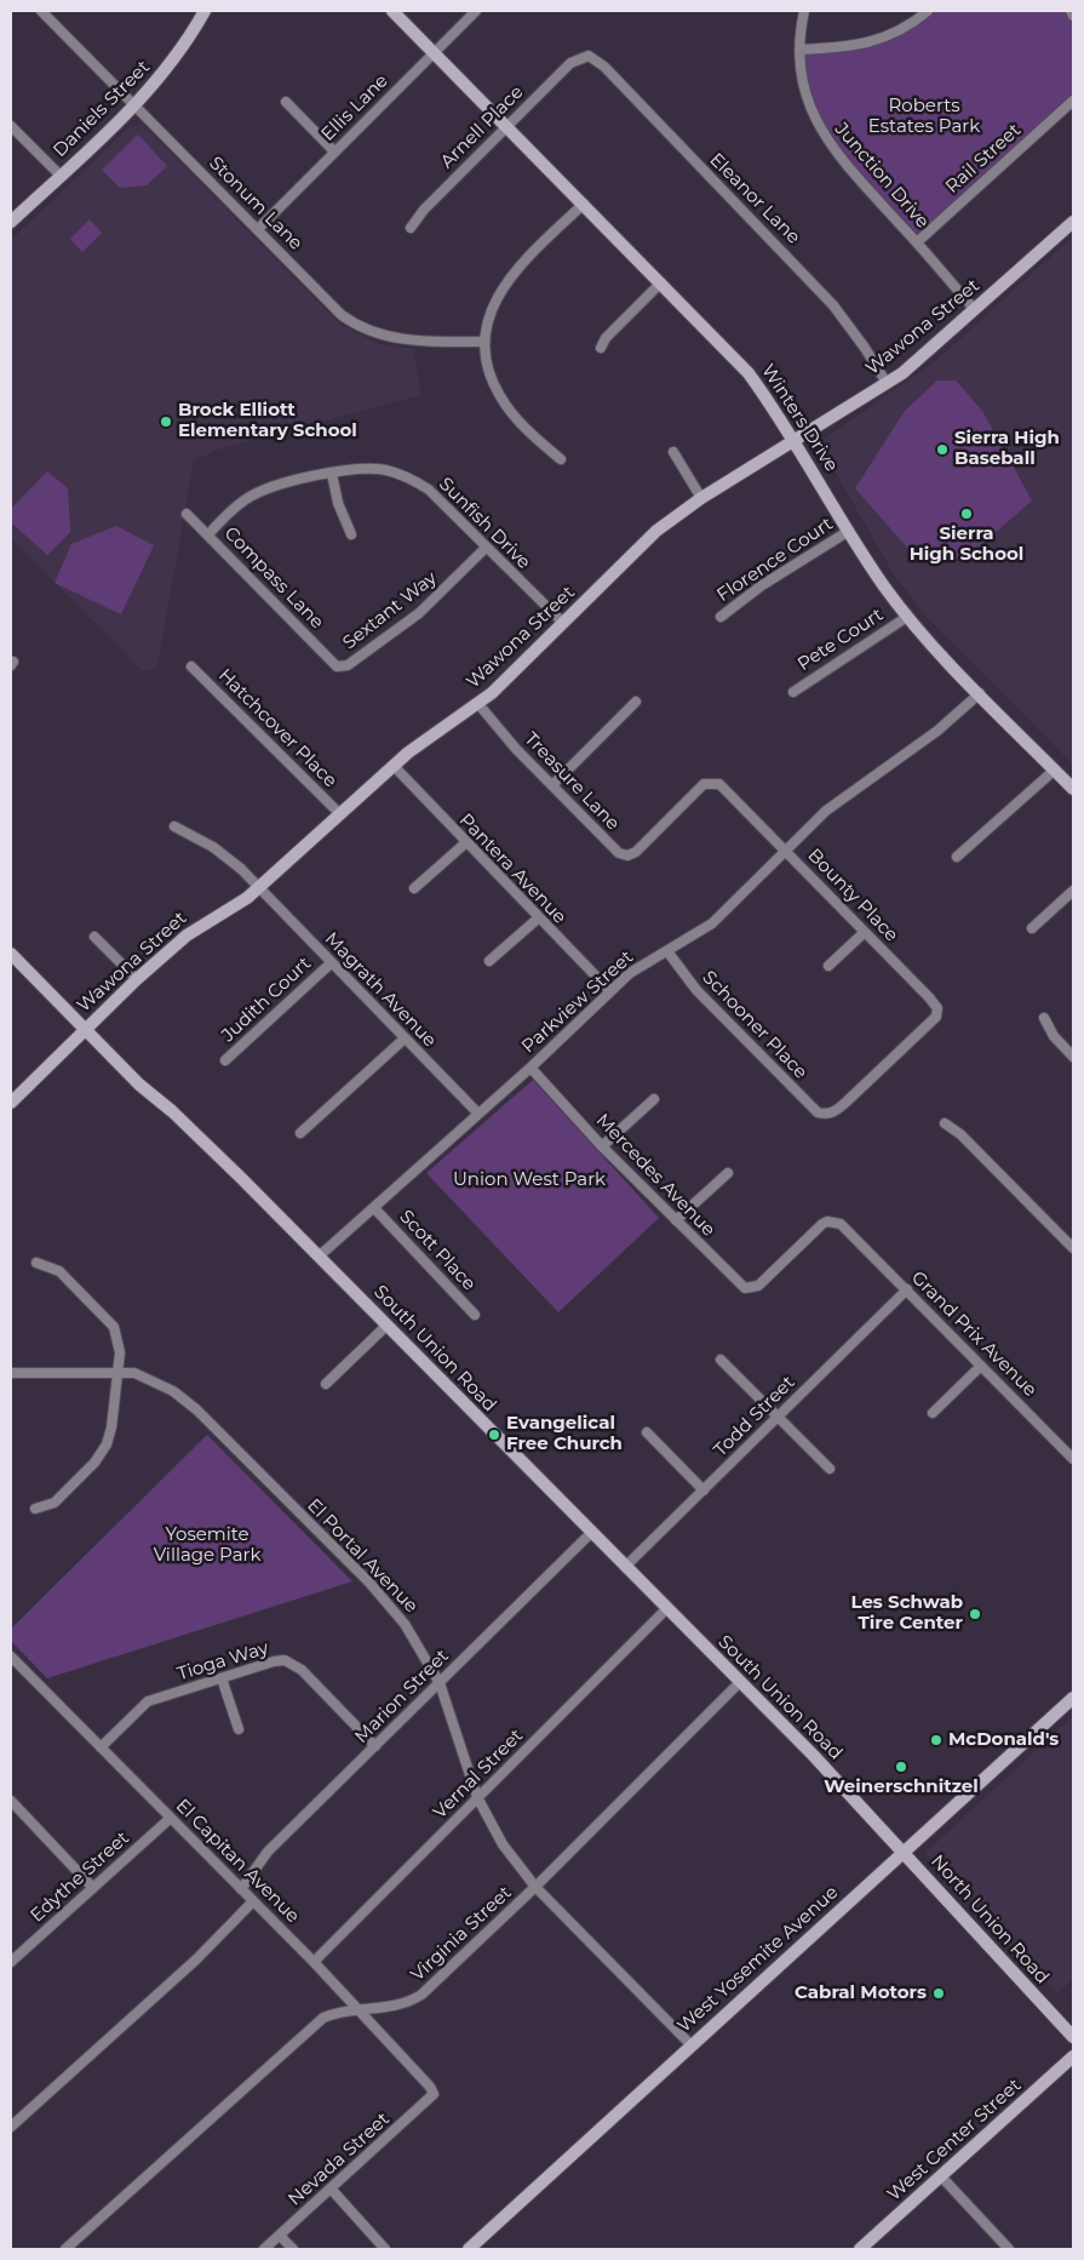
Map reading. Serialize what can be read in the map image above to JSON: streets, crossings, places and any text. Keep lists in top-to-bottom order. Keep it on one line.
{"streets":{"street":["Ellis Lane","Daniels Street","Arnell Place","Rail Street","Junction Drive","Eleanor Lane","Stonum Lane","Wawona Street","Winters Drive","Sunfish Drive","Florence Court","Compass Lane","Sextant Way","Pete Court","Hatchcover Place","Treasure Lane","Pantera Avenue","Bounty Place","Magrath Avenue","Judith Court","Parkview Street","Schooner Place","Mercedes Avenue","Scott Place","Grand Prix Avenue","South Union Road","Todd Street","El Portal Avenue","Tioga Way","Marion Street","Vernal Street","El Capitan Avenue","Edythe Street","North Union Road","Virginia Street","West Yosemite Avenue","West Center Street","Nevada Street"]},"crossings":[["Ellis Lane","Stonum Lane"],["Ellis Lane","Winters Drive"],["Daniels Street","Stonum Lane"],["Arnell Place","Eleanor Lane"],["Arnell Place","Winters Drive"],["Rail Street","Junction Drive"],["Junction Drive","Wawona Street"],["Eleanor Lane","Wawona Street"],["Wawona Street","Winters Drive"],["Wawona Street","Sunfish Drive"],["Wawona Street","Hatchcover Place"],["Wawona Street","Treasure Lane"],["Wawona Street","Pantera Avenue"],["Wawona Street","Magrath Avenue"],["Wawona Street","South Union Road"],["Winters Drive","Florence Court"],["Winters Drive","Pete Court"],["Winters Drive","Parkview Street"],["Sunfish Drive","Compass Lane"],["Sunfish Drive","Sextant Way"],["Compass Lane","Sextant Way"],["Treasure Lane","Bounty Place"],["Pantera Avenue","Parkview Street"],["Bounty Place","Parkview Street"],["Bounty Place","Schooner Place"],["Magrath Avenue","Judith Court"],["Magrath Avenue","Parkview Street"],["Parkview Street","Schooner Place"],["Parkview Street","Mercedes Avenue"],["Parkview Street","Scott Place"],["Parkview Street","South Union Road"],["Mercedes Avenue","Grand Prix Avenue"],["Grand Prix Avenue","Todd Street"],["South Union Road","Todd Street"],["South Union Road","Marion Street"],["South Union Road","Vernal Street"],["South Union Road","North Union Road"],["South Union Road","Virginia Street"],["South Union Road","West Yosemite Avenue"],["El Portal Avenue","Marion Street"],["El Portal Avenue","Vernal Street"],["El Portal Avenue","Virginia Street"],["El Portal Avenue","West Yosemite Avenue"],["Tioga Way","Marion Street"],["Tioga Way","El Capitan Avenue"],["Marion Street","El Capitan Avenue"],["Vernal Street","El Capitan Avenue"],["El Capitan Avenue","Edythe Street"],["El Capitan Avenue","Virginia Street"],["El Capitan Avenue","Nevada Street"],["North Union Road","West Yosemite Avenue"]],"parks":["Roberts Estates Park","Union West Park","Yosemite Village Park"],"places":["Brock Elliott Elementary School","Sierra High Baseball","Sierra High School","Evangelical Free Church","Les Schwab Tire Center","McDonald's","Weinerschnitzel","Cabral Motors"]}
